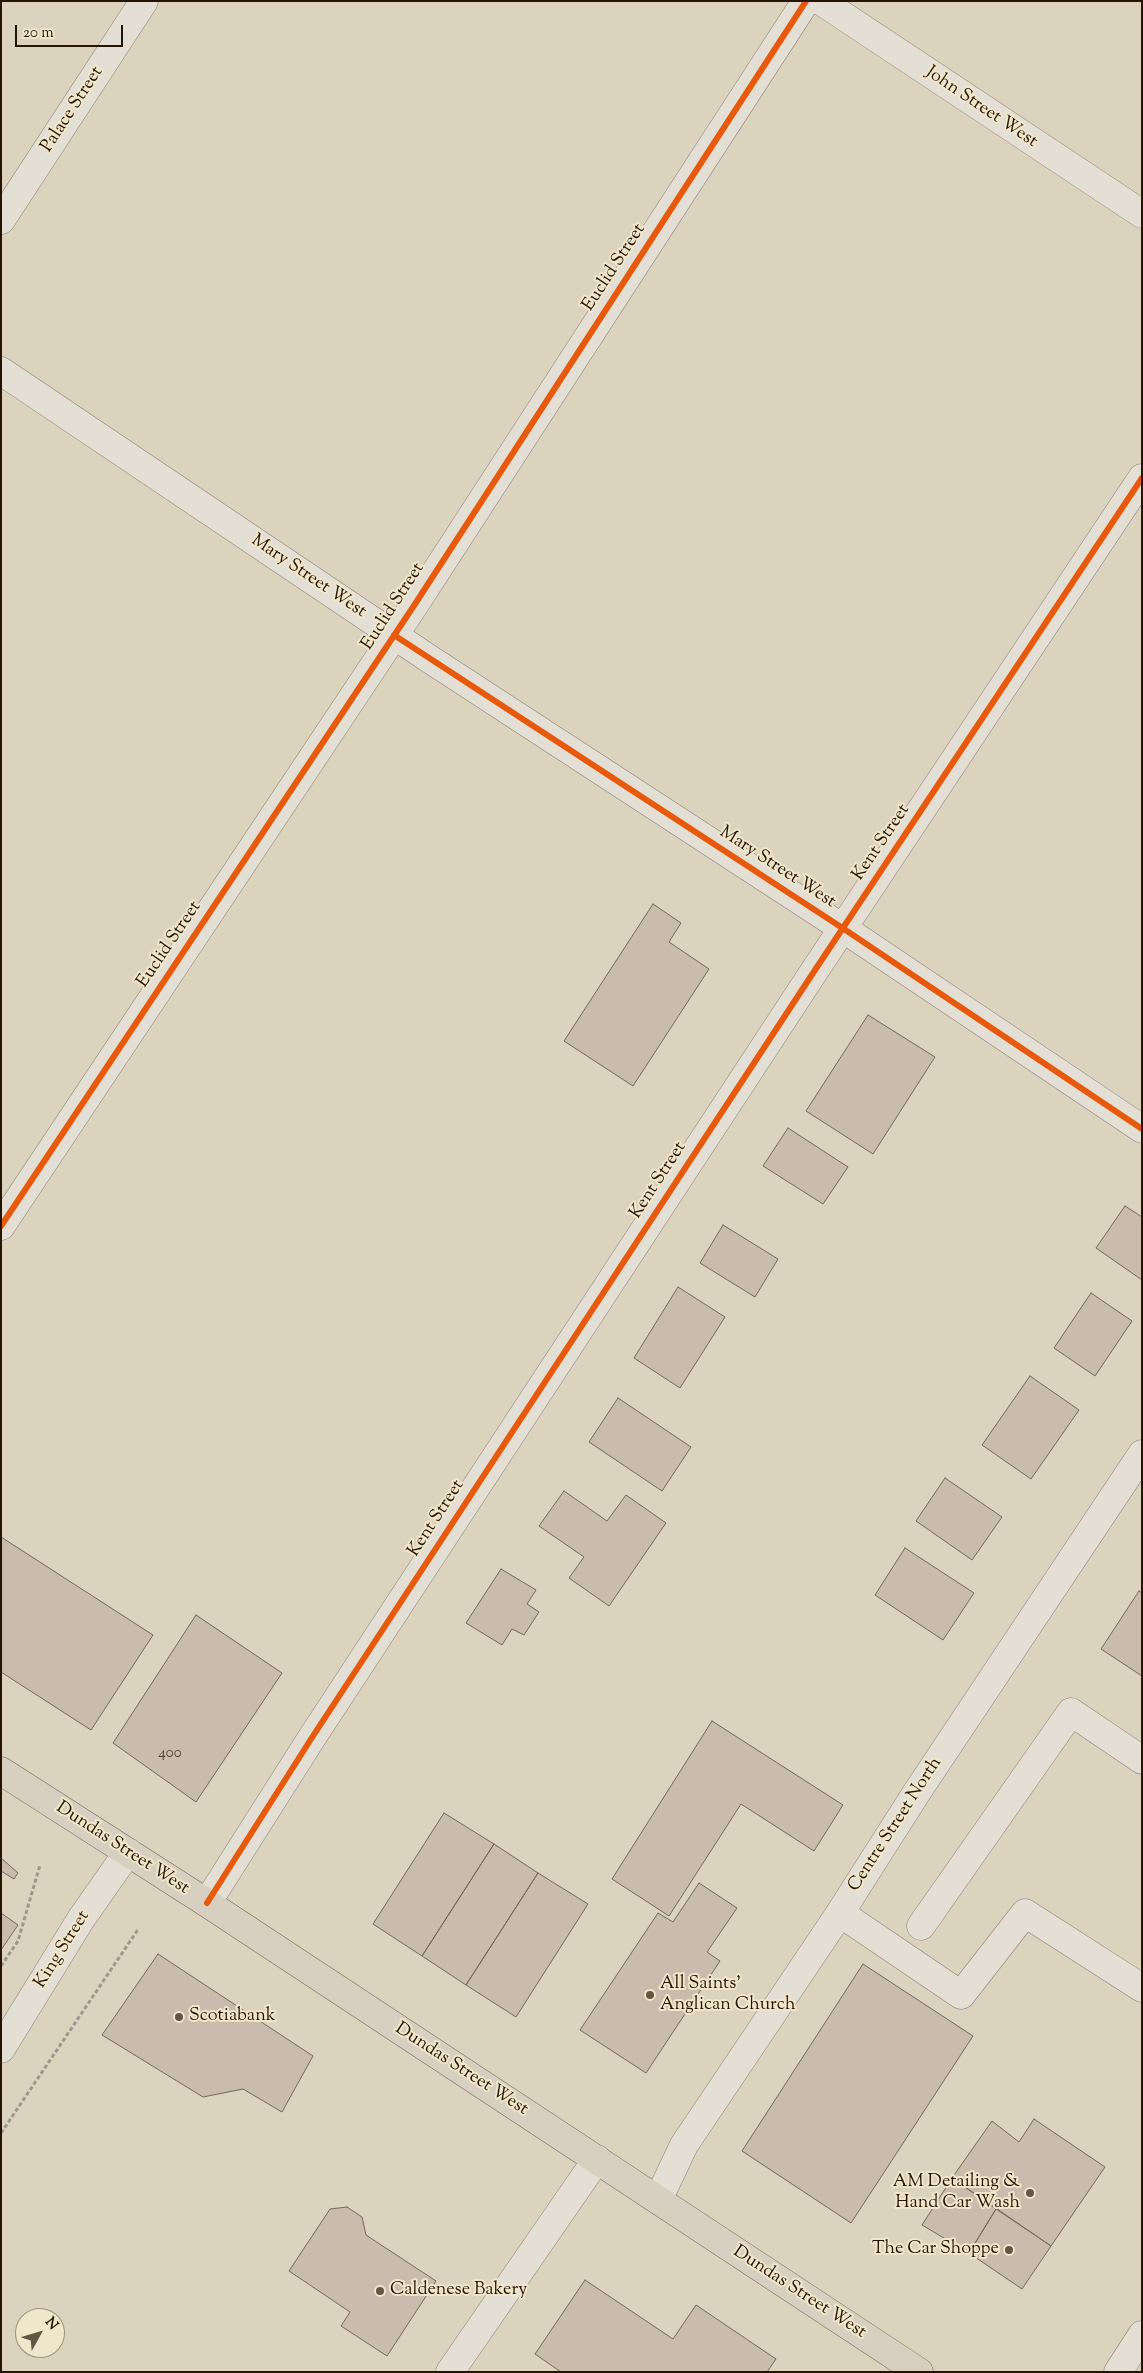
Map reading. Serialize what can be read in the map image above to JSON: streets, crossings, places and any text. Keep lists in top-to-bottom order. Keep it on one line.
{"streets":{"main road":["Dundas Street West"],"street":["John Street West","Palace Street","Euclid Street","Mary Street West","Kent Street","Centre Street North","King Street"]},"crossings":[["Euclid Street","Mary Street West"],["Mary Street West","Kent Street"],["Kent Street","Dundas Street West"],["Centre Street North","Dundas Street West"],["Dundas Street West","King Street"]],"places":["All Saints' Anglican Church","Scotiabank","AM Detailing & Hand Car Wash","The Car Shoppe","Caldenese Bakery"],"house_numbers":["400"],"scale_bar":"20 m","north":"top right"}
